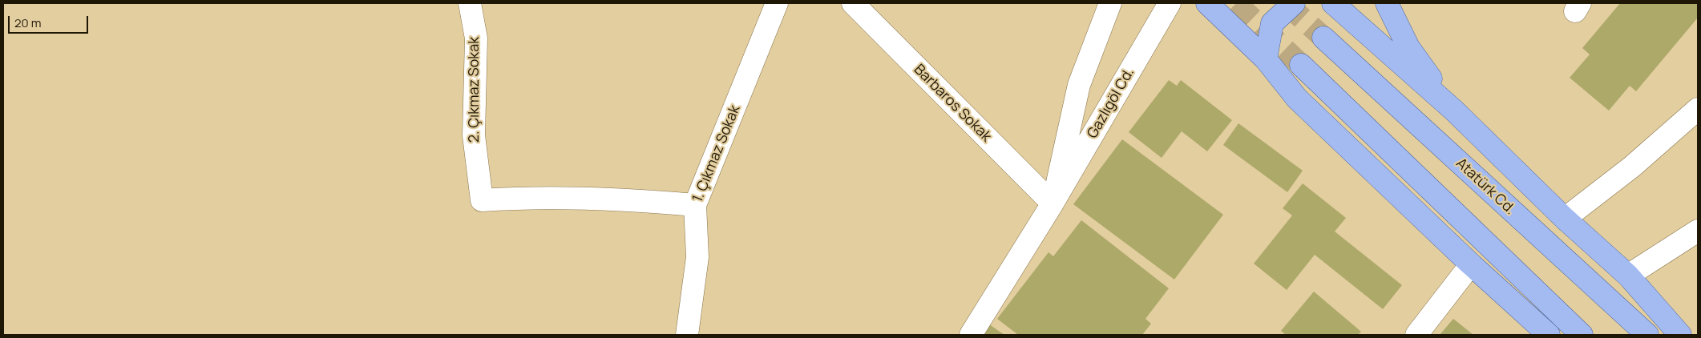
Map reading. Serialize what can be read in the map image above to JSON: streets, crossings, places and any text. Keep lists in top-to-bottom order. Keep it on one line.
{"streets":{"main road":["Atatürk Cd."],"street":["2. Çıkmaz Sokak","Barbaros Sokak","Gazlıgöl Cd.","1. Çıkmaz Sokak"]},"crossings":[["2. Çıkmaz Sokak","1. Çıkmaz Sokak"],["Barbaros Sokak","Gazlıgöl Cd."]],"scale_bar":"20 m"}
